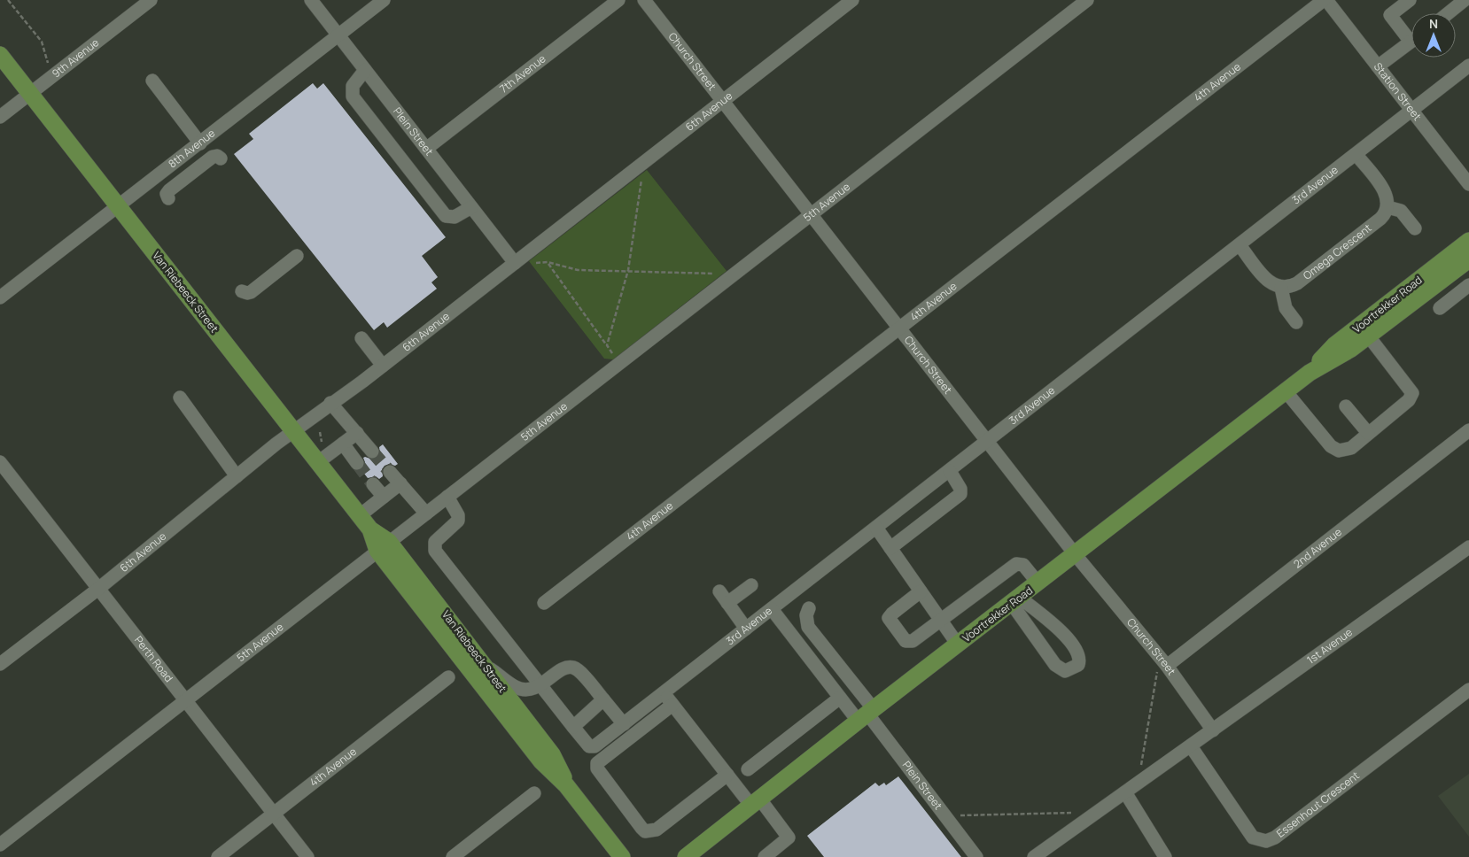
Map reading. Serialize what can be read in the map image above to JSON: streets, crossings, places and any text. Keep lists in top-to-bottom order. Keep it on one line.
{"streets":{"main road":["Van Riebeeck Street","Voortrekker Road"],"street":["9th Avenue","Church Street","7th Avenue","4th Avenue","Station Street","6th Avenue","Plein Street","8th Avenue","3rd Avenue","5th Avenue","Omega Crescent","2nd Avenue","1st Avenue","Perth Road","Essenhout Crescent"]},"crossings":[["9th Avenue","Van Riebeeck Street"],["Church Street","4th Avenue"],["Church Street","6th Avenue"],["Church Street","3rd Avenue"],["Church Street","5th Avenue"],["Church Street","Voortrekker Road"],["Church Street","2nd Avenue"],["Church Street","1st Avenue"],["7th Avenue","Plein Street"],["4th Avenue","Station Street"],["4th Avenue","Perth Road"],["Station Street","3rd Avenue"],["6th Avenue","Plein Street"],["6th Avenue","Van Riebeeck Street"],["6th Avenue","Perth Road"],["Plein Street","8th Avenue"],["Plein Street","Voortrekker Road"],["8th Avenue","Van Riebeeck Street"],["5th Avenue","Van Riebeeck Street"],["5th Avenue","Perth Road"],["1st Avenue","Essenhout Crescent"]],"north":"top"}
